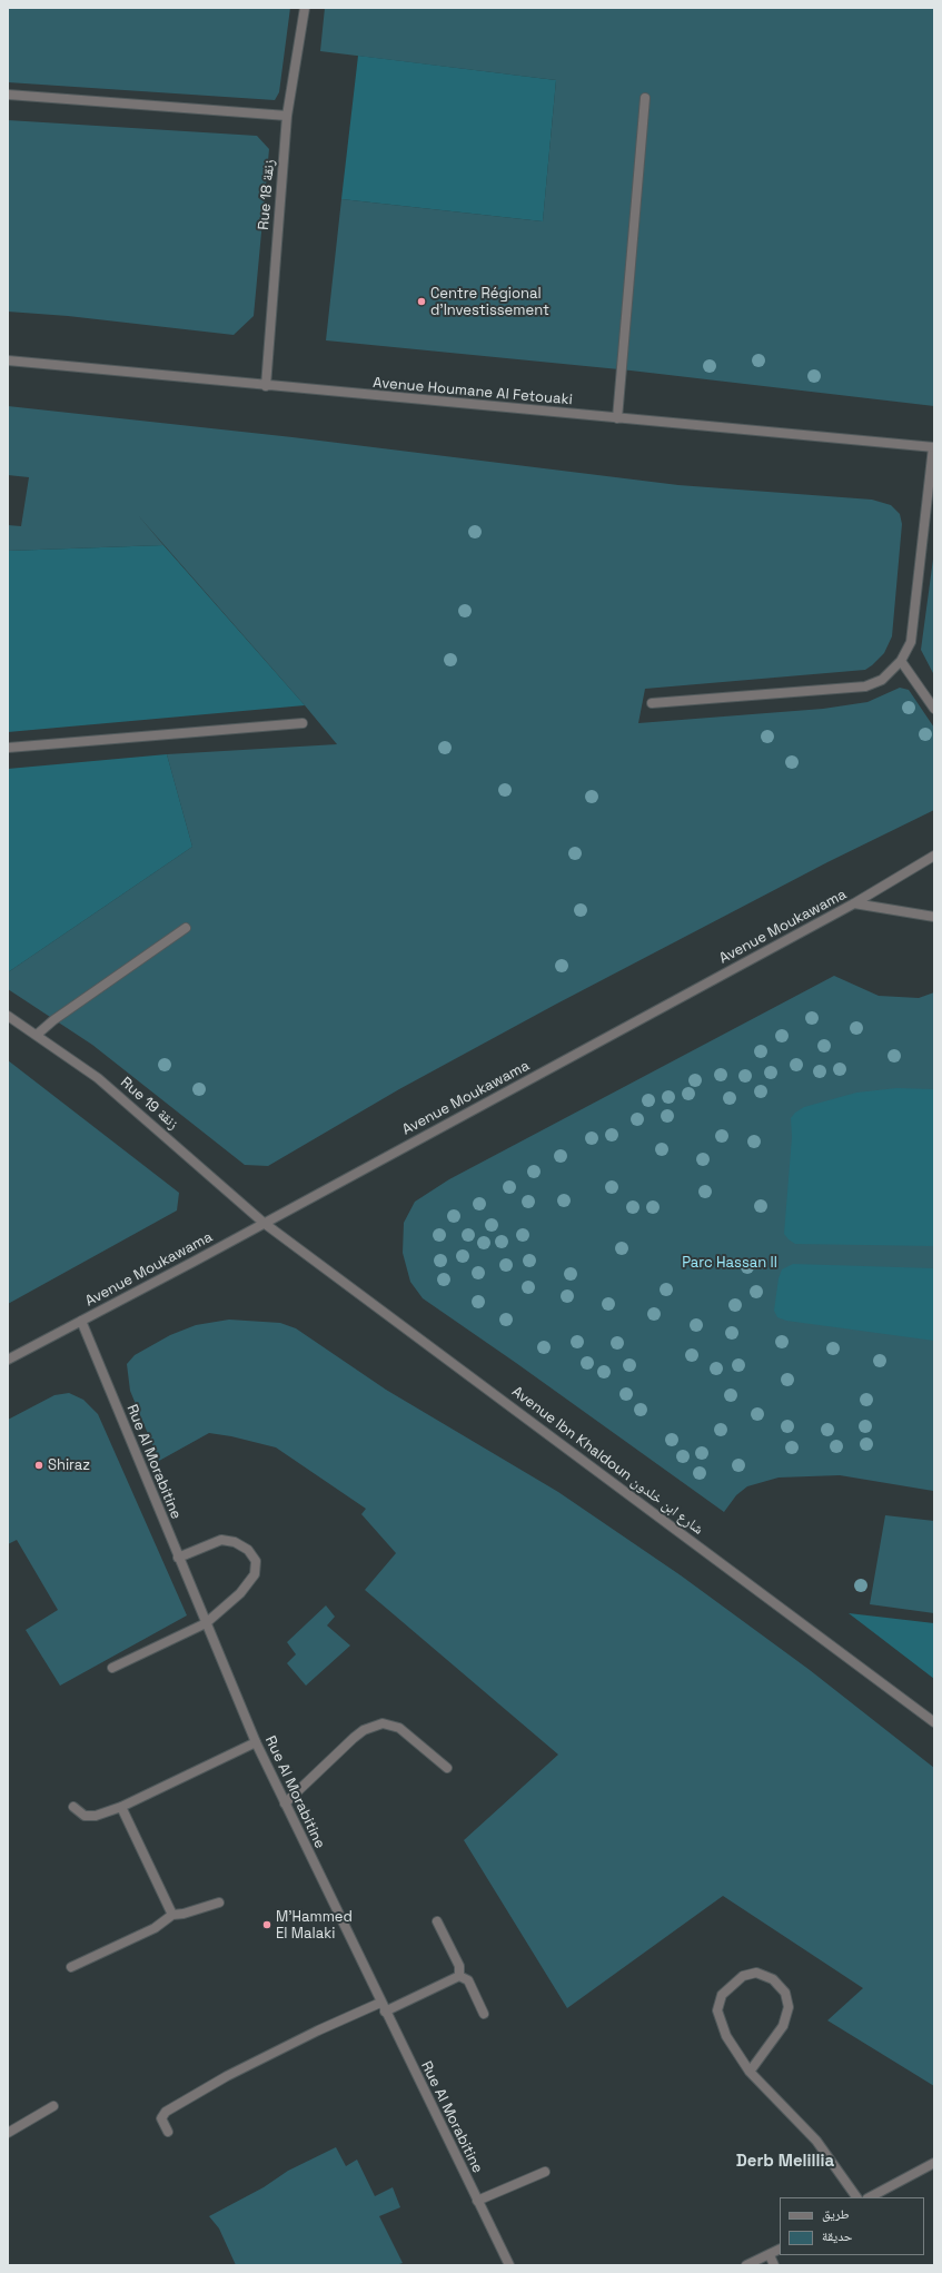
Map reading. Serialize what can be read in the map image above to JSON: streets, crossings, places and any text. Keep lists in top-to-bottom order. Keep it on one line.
{"streets":{"street":["Rue 18 زنقة","Avenue Houmane Al Fetouaki","Avenue Moukawama","Rue 19 زنقة","Avenue Ibn Khaldoun شارع ابن خلدون","Rue Al Morabitine"]},"crossings":[["Rue 18 زنقة","Avenue Houmane Al Fetouaki"],["Avenue Moukawama","Rue 19 زنقة"],["Avenue Moukawama","Avenue Ibn Khaldoun شارع ابن خلدون"],["Avenue Moukawama","Rue Al Morabitine"],["Rue 19 زنقة","Avenue Ibn Khaldoun شارع ابن خلدون"]],"districts":["Derb Melillia"],"parks":["Parc Hassan II"],"places":["Centre Régional d'Investissement","Shiraz","M'Hammed El Malaki"],"legend":["طريق","حديقة"]}
